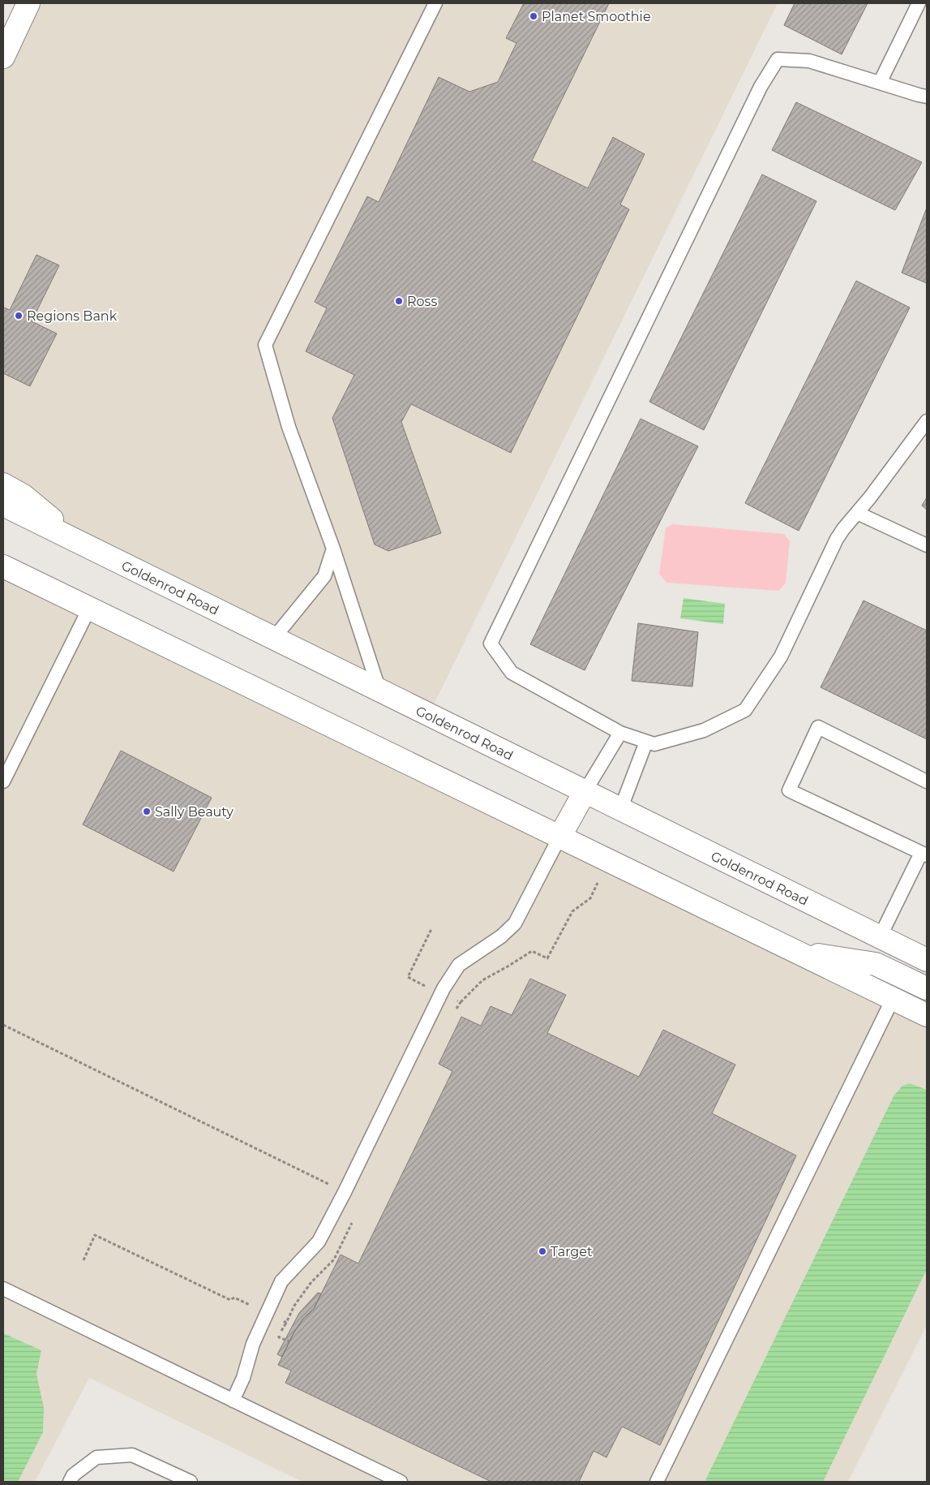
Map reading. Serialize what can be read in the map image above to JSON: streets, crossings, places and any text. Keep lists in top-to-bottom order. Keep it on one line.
{"streets":{"main road":["Goldenrod Road"]},"places":["Planet Smoothie","Ross","Regions Bank","Sally Beauty","Target"]}
